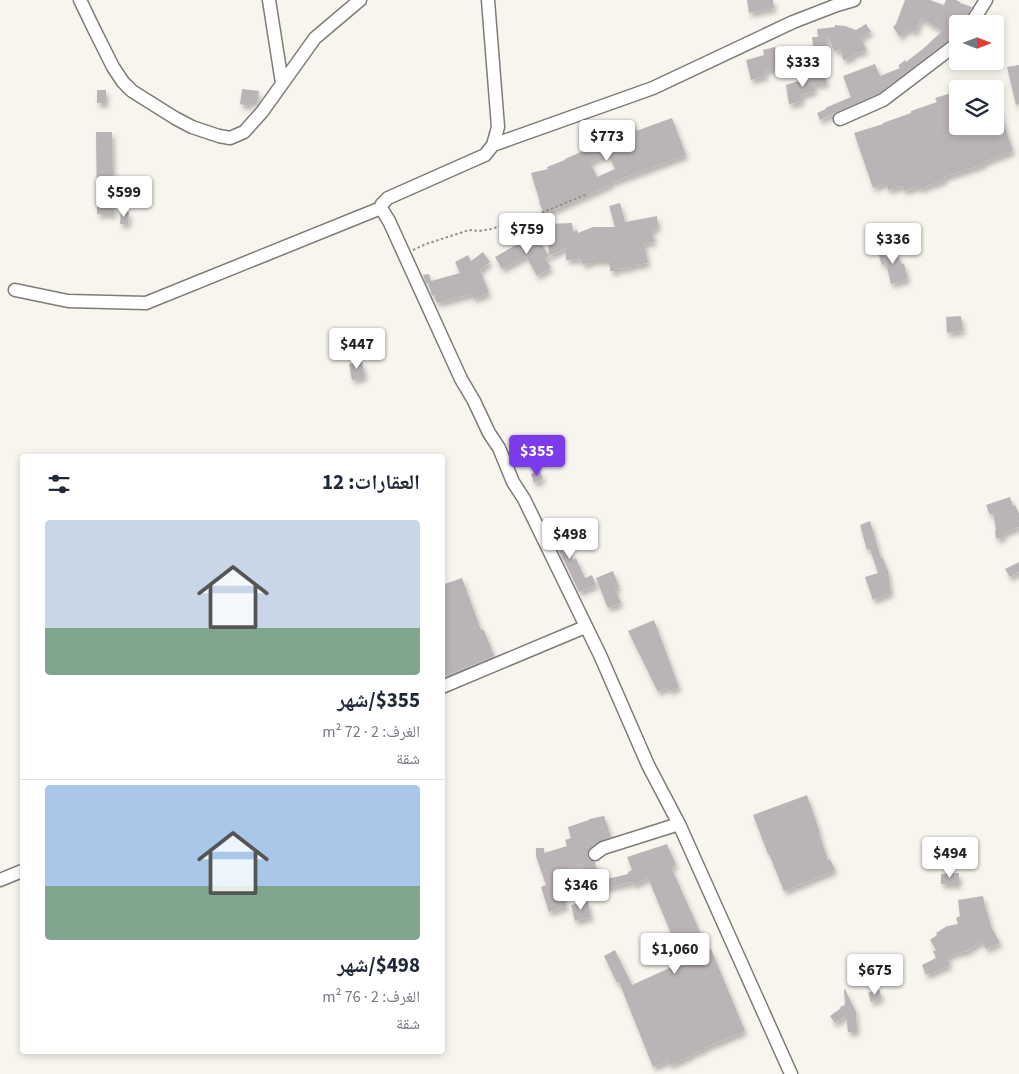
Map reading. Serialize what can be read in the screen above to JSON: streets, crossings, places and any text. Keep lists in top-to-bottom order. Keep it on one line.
{"north":"right","page":{"price":["$333","$773","$599","$759","$336","$447","$355","$498","$494","$346","$1,060","$675"],"heading":"العقارات: 12","list":[{"name":"$355/شهر","note":"الغرف: 2 · 72 m² · شقة"},{"name":"$498/شهر","note":"الغرف: 2 · 76 m² · شقة"}]}}
